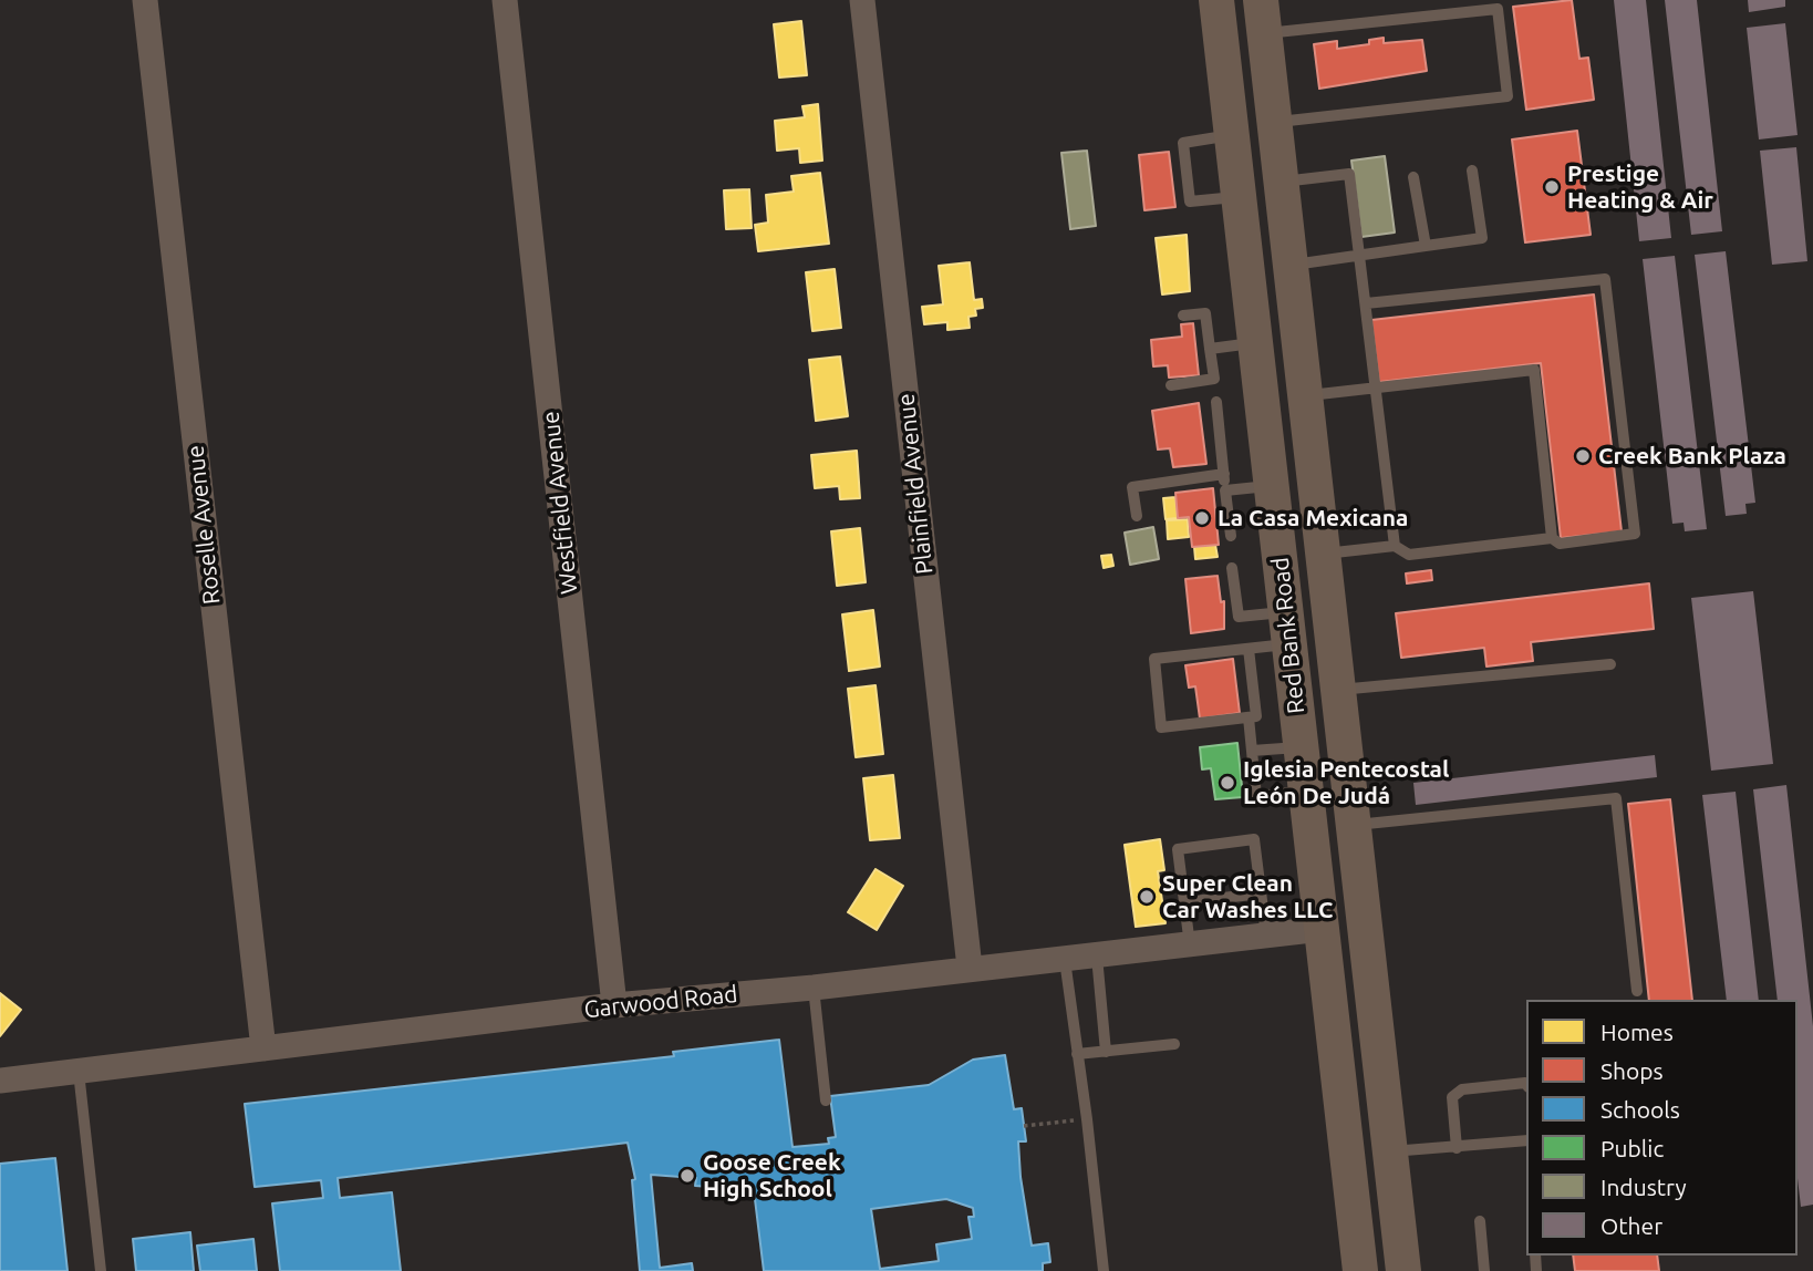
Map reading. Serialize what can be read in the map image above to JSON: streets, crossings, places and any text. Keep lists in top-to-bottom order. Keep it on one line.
{"streets":{"main road":["Red Bank Road"],"street":["Plainfield Avenue","Westfield Avenue","Roselle Avenue","Garwood Road"]},"crossings":[["Plainfield Avenue","Garwood Road"],["Westfield Avenue","Garwood Road"],["Roselle Avenue","Garwood Road"],["Red Bank Road","Garwood Road"]],"places":["Prestige Heating & Air","Creek Bank Plaza","La Casa Mexicana","Iglesia Pentecostal León De Judá","Super Clean Car Washes LLC","Goose Creek High School"],"legend":["Homes","Shops","Schools","Public","Industry","Other"]}
